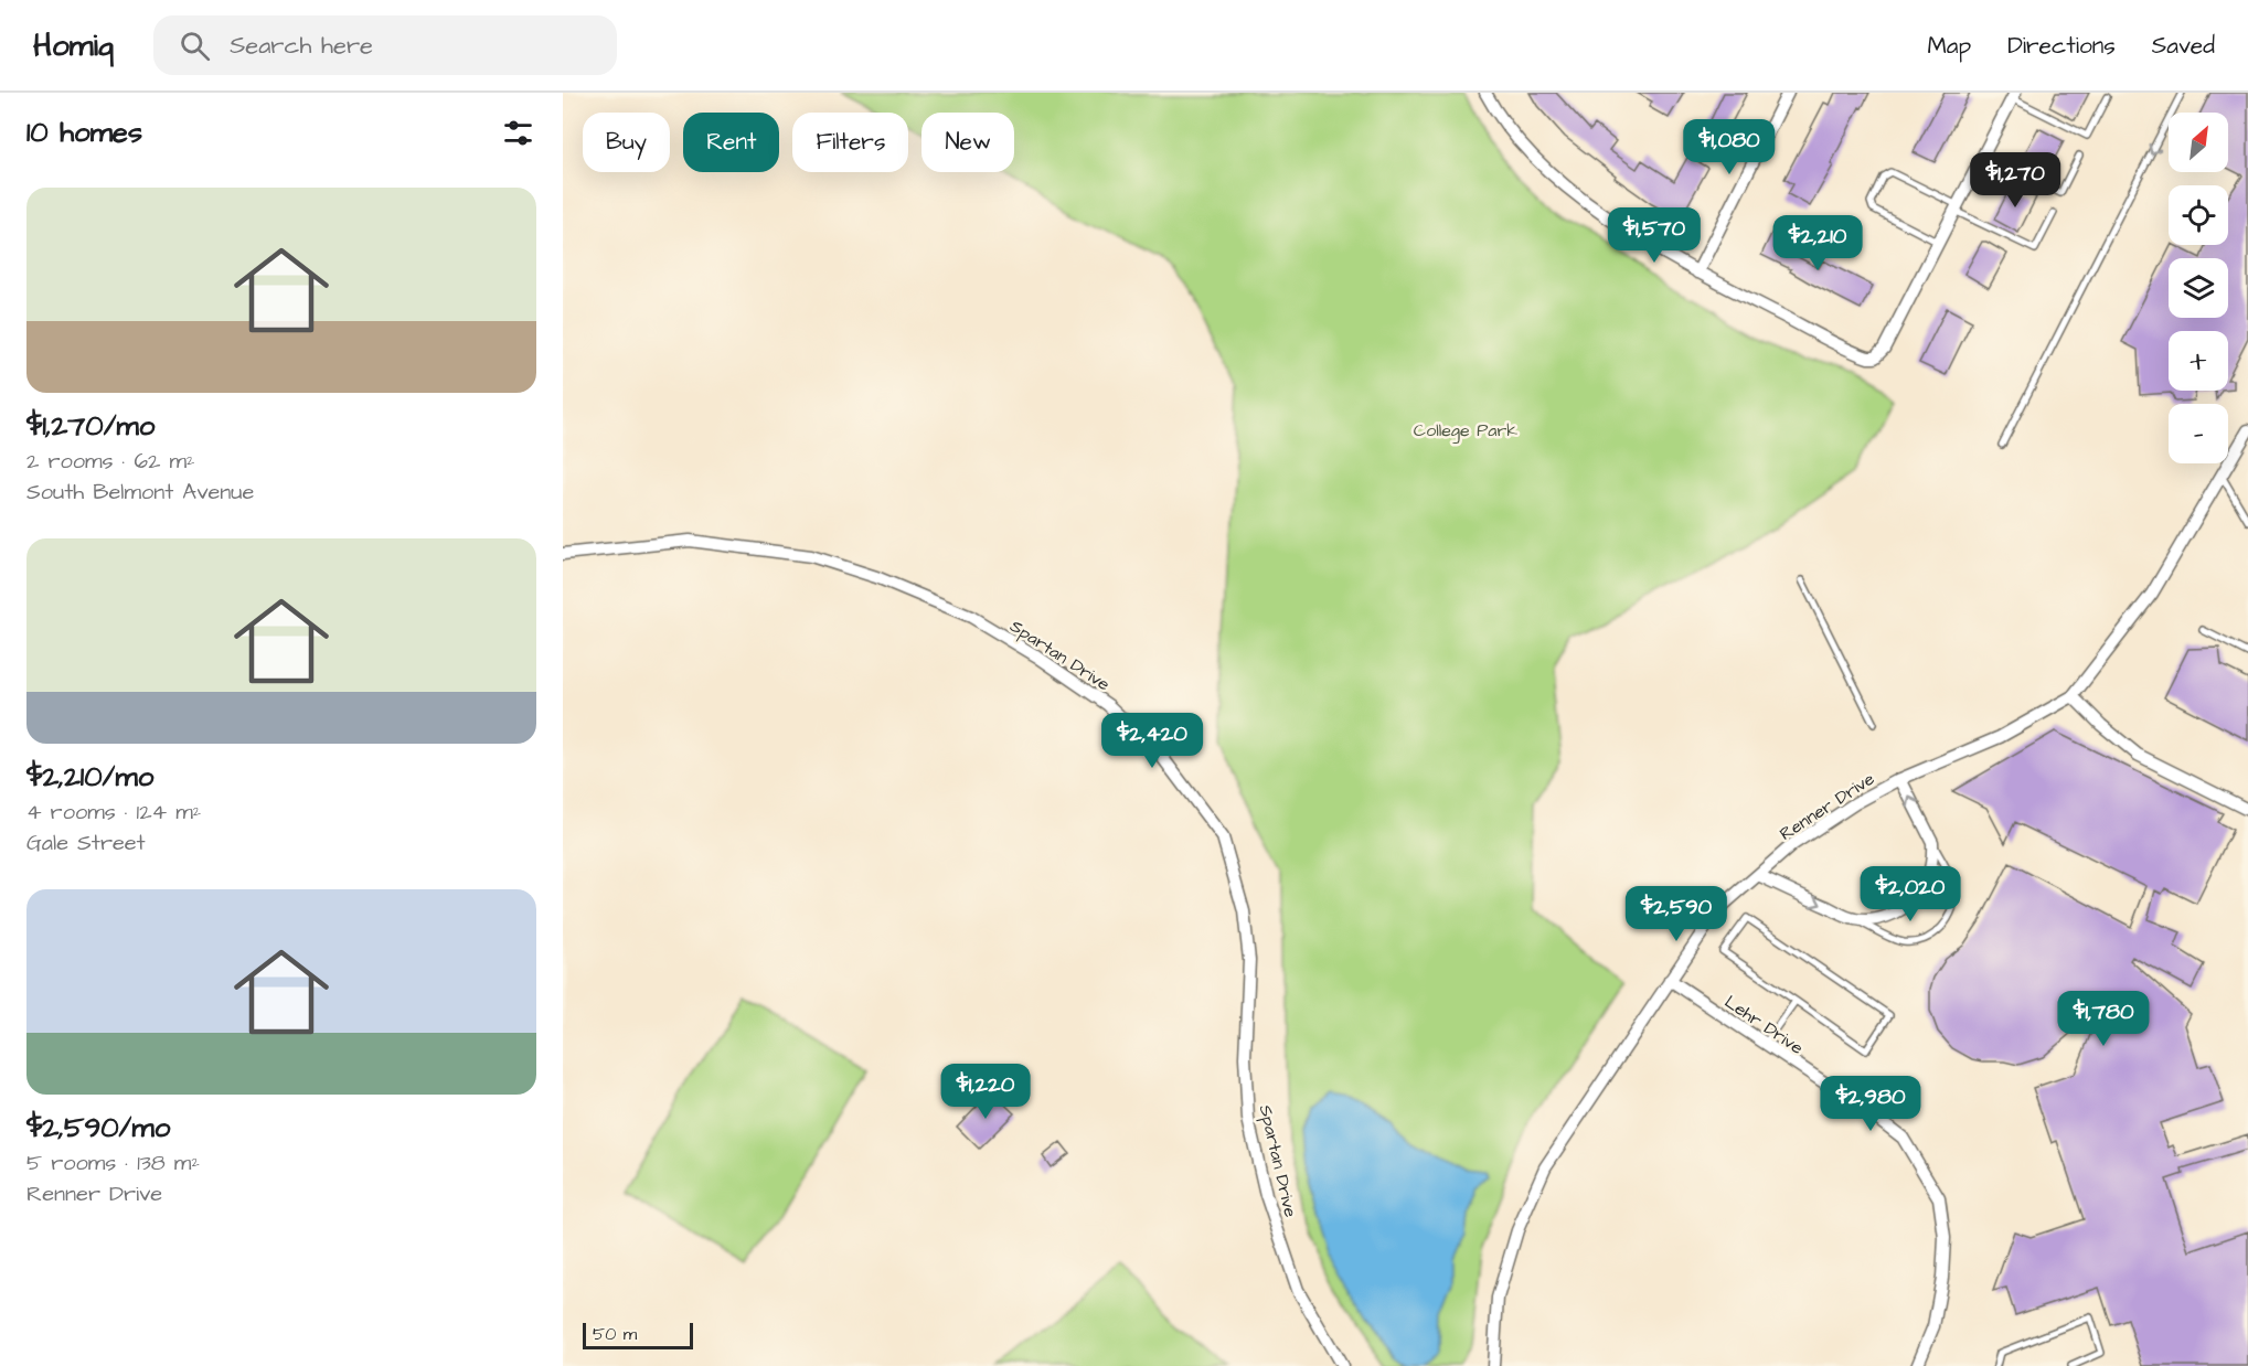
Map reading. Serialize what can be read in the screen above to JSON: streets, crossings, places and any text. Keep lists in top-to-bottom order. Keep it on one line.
{"streets":{"street":["Spartan Drive","Renner Drive","Lehr Drive"]},"crossings":[["Renner Drive","Lehr Drive"]],"parks":["College Park"],"scale_bar":"50 m","north":"top right","page":{"header":"Homiq","search":"Search here","nav":["Map","Directions","Saved"],"heading":"10 homes","map_buttons":["+","−"],"chip":["Buy","Rent","Filters","New"],"price":["$1,080","$1,270","$1,570","$2,210","$2,420","$2,020","$2,590","$1,780","$1,220","$2,980"],"list":[{"name":"$1,270/mo","note":"2 rooms · 62 m² · South Belmont Avenue"},{"name":"$2,210/mo","note":"4 rooms · 124 m² · Gale Street"},{"name":"$2,590/mo","note":"5 rooms · 138 m² · Renner Drive"}],"scale":"50 m"}}
